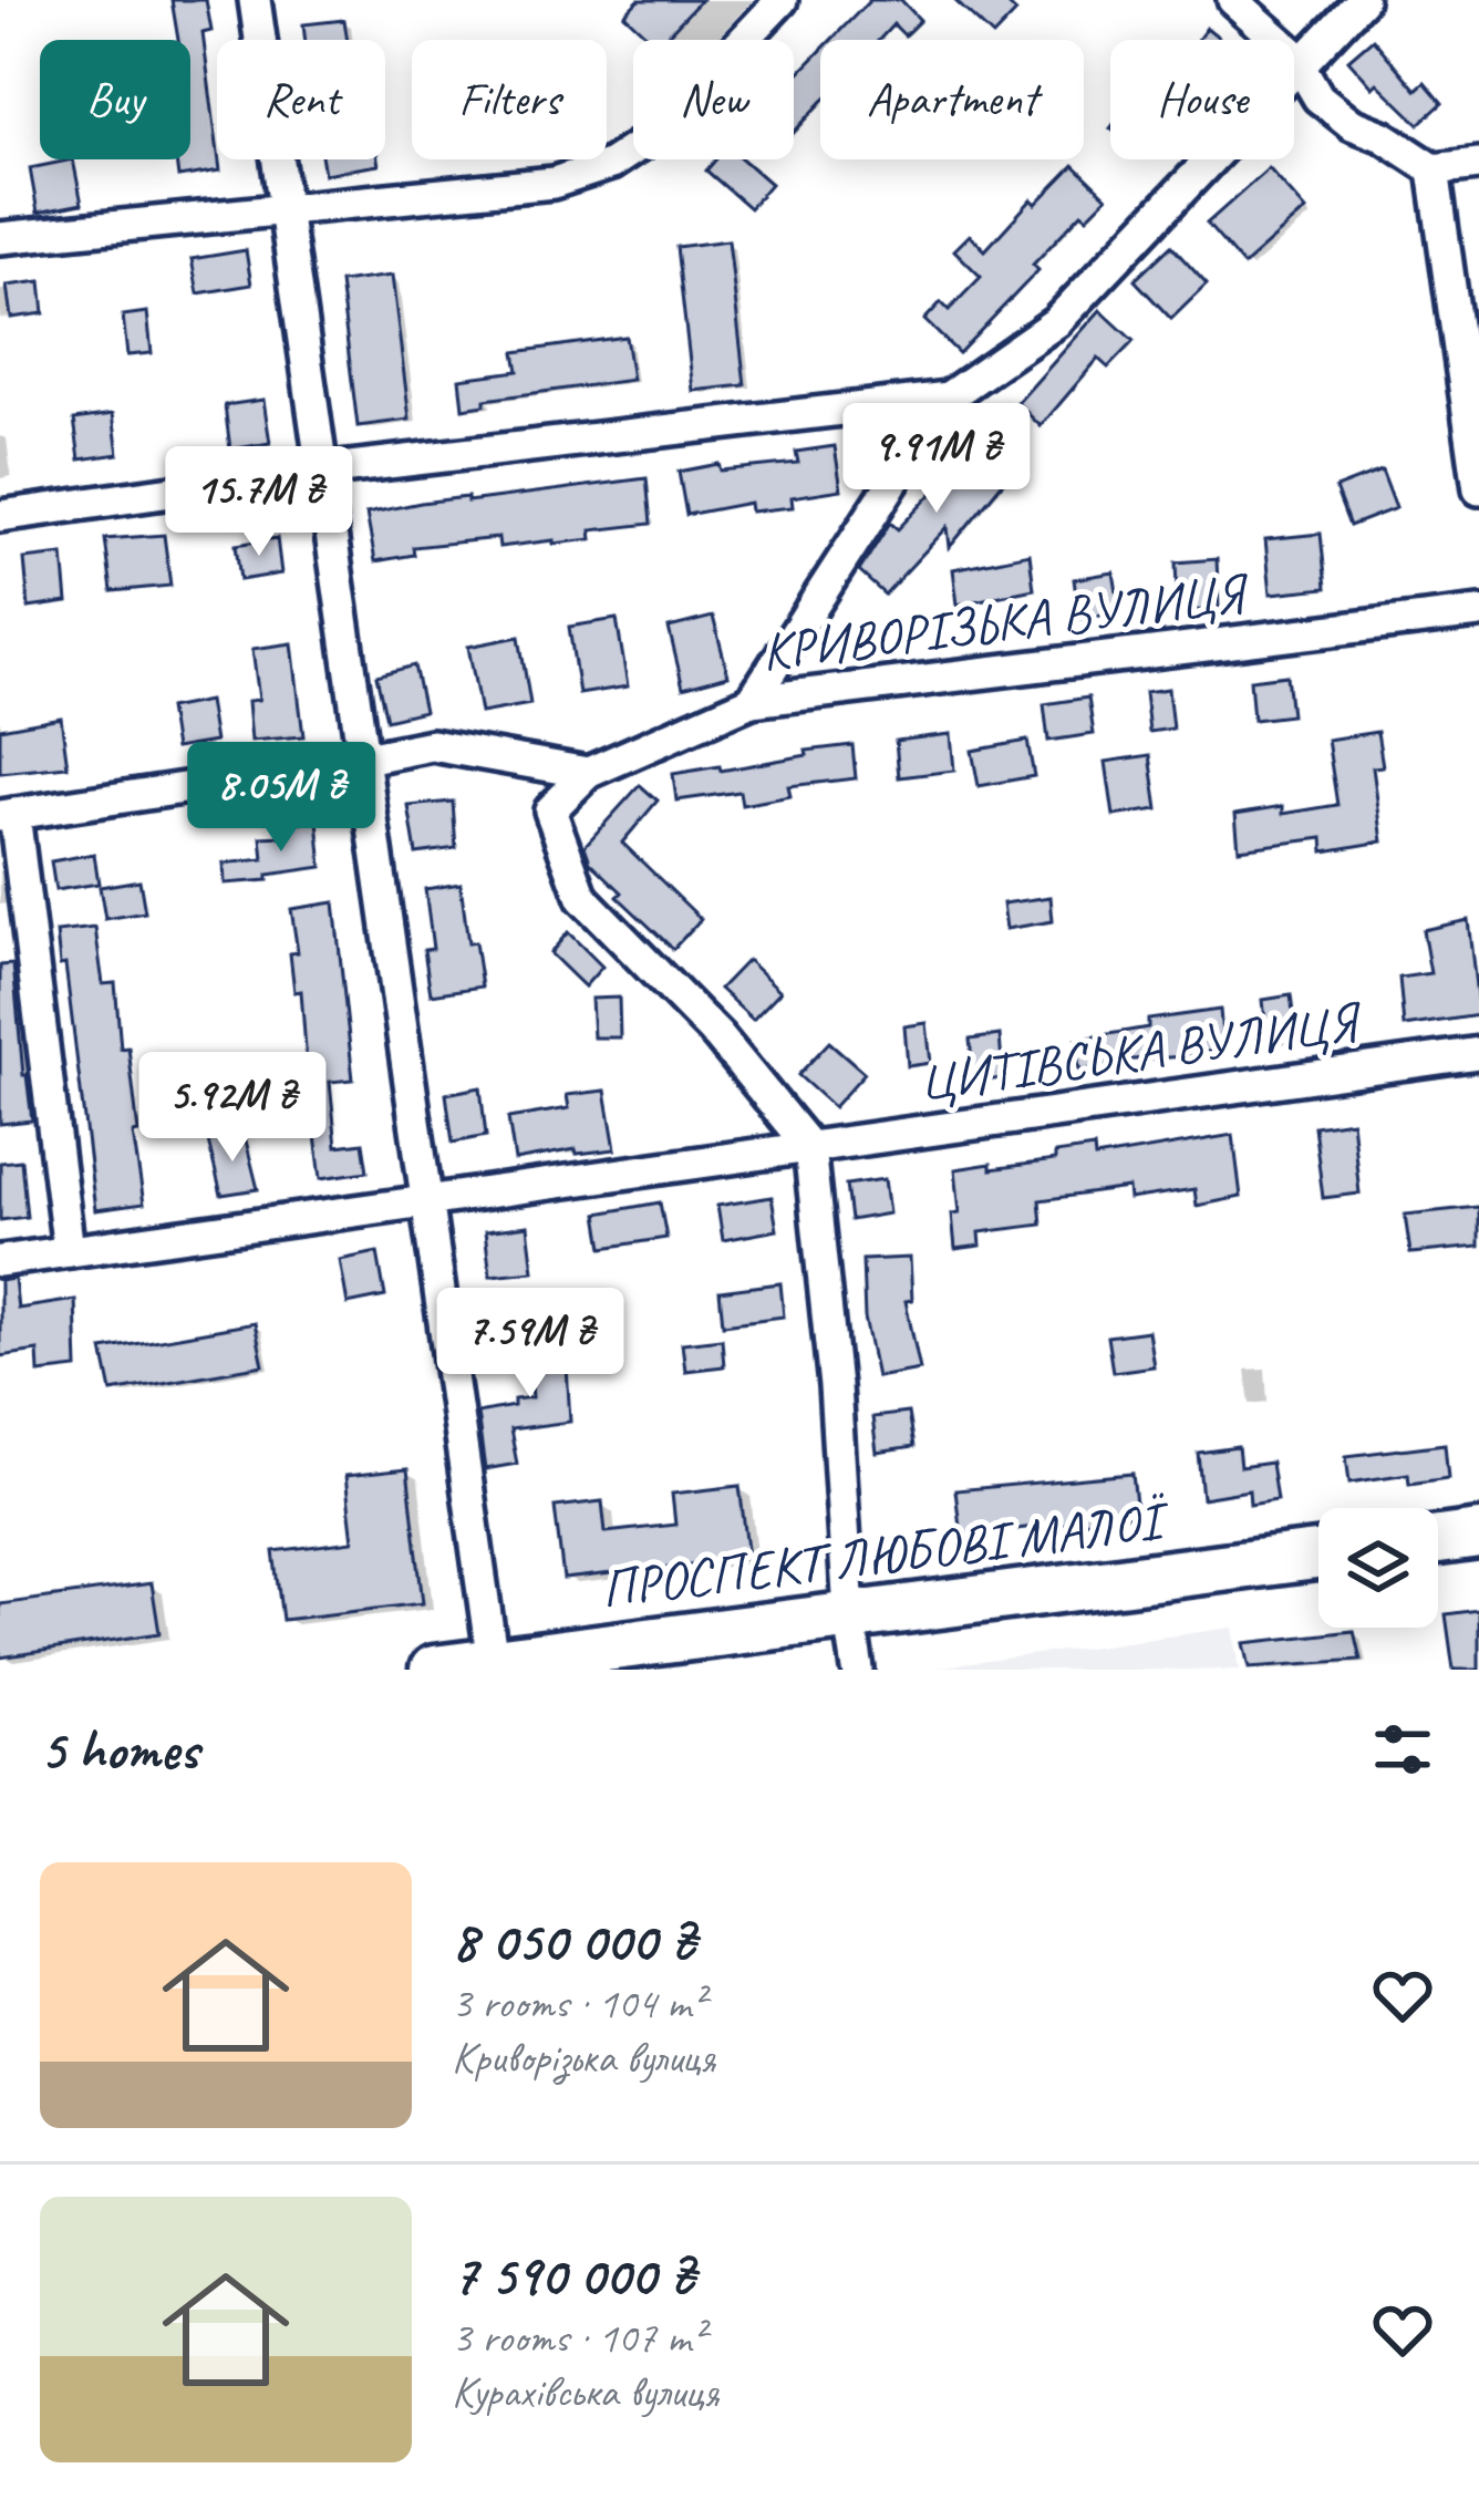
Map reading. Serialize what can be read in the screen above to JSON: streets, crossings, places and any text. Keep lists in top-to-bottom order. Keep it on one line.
{"streets":{"main road":["ПРОСПЕКТ ЛЮБОВІ МАЛОЇ"],"street":["КРИВОРІЗЬКА ВУЛИЦЯ","ЦИТІВСЬКА ВУЛИЦЯ"]},"page":{"chip":["Buy","Rent","Filters","New","Apartment","House"],"price":["9.91M ₴","15.7M ₴","8.05M ₴","5.92M ₴","7.59M ₴"],"heading":"5 homes","list":[{"name":"8 050 000 ₴","note":"3 rooms · 104 m² · Криворізька вулиця"},{"name":"7 590 000 ₴","note":"3 rooms · 107 m² · Курахівська вулиця"}]}}
